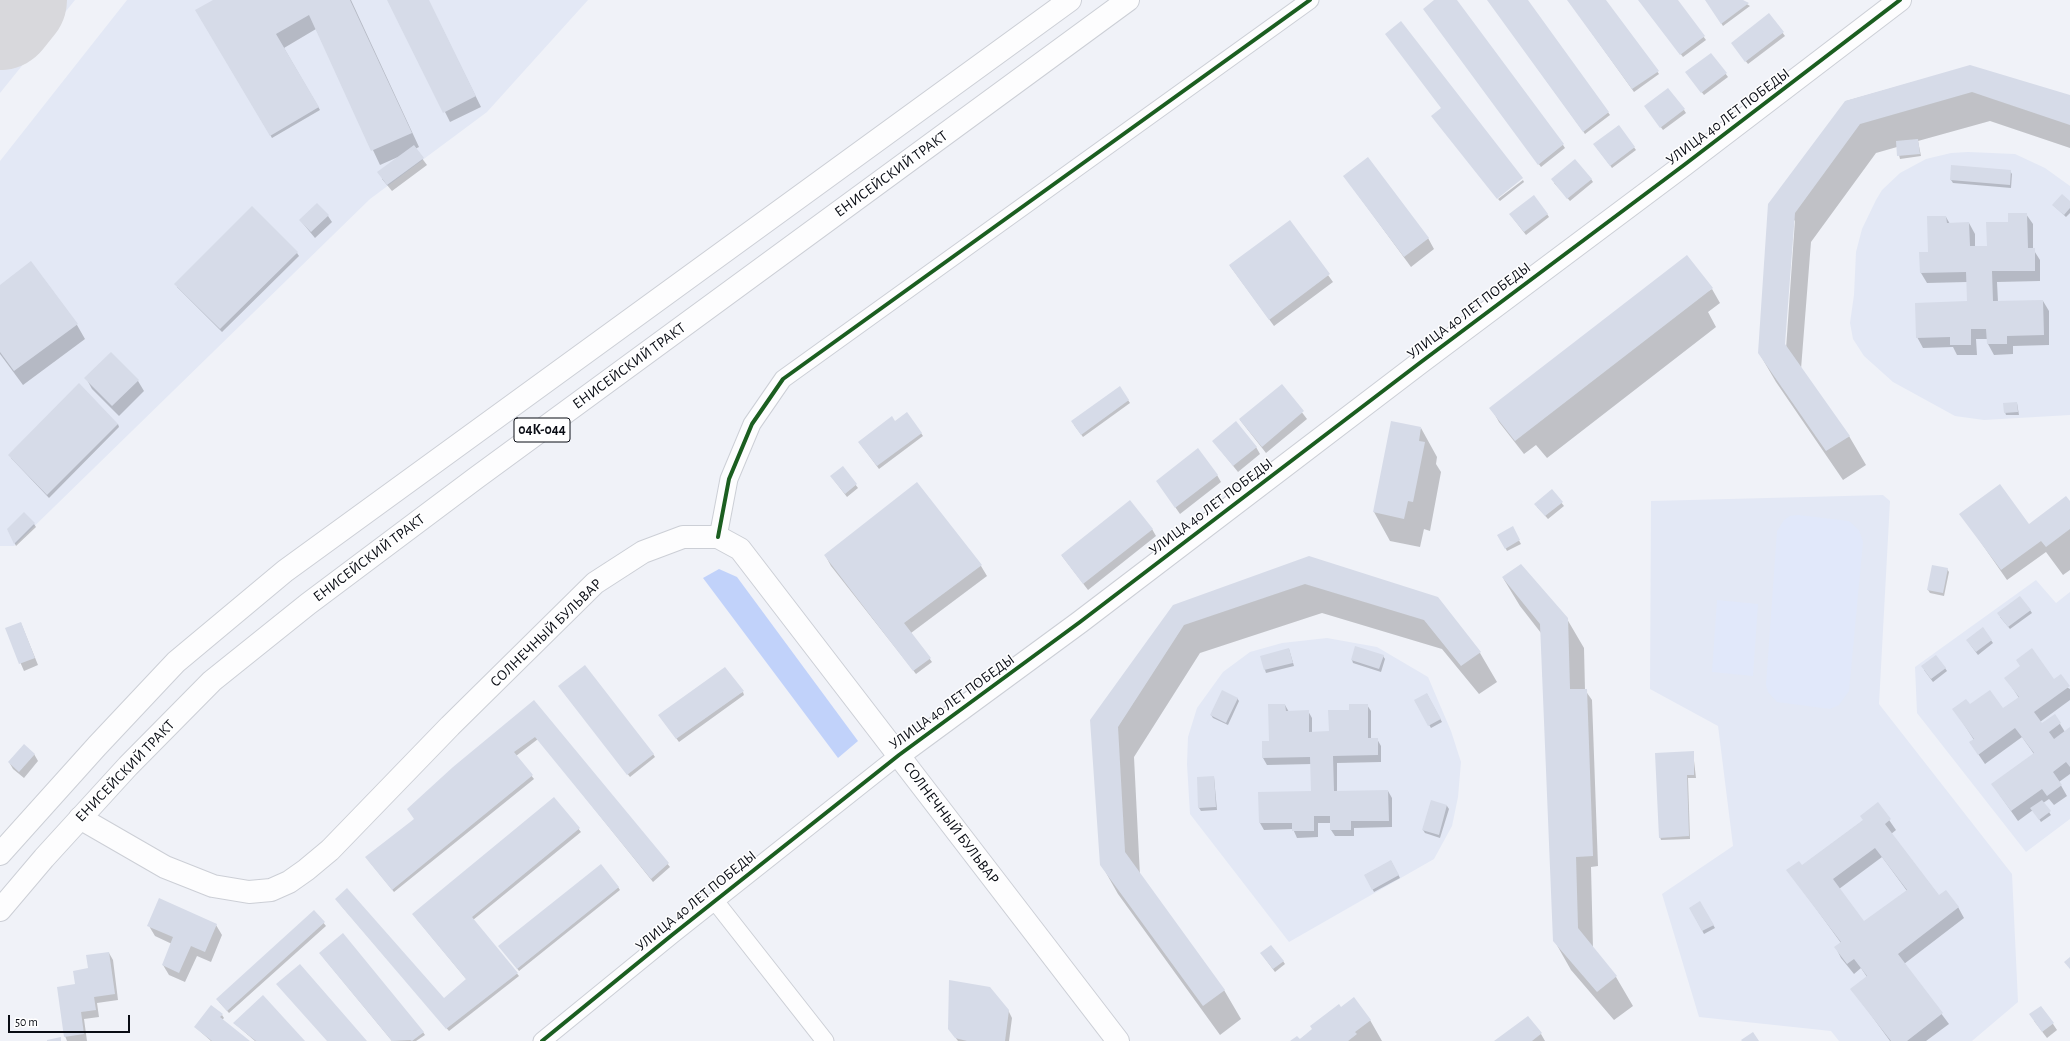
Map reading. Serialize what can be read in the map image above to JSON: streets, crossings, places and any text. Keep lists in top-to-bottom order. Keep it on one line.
{"streets":{"main road":["УЛИЦА 40 ЛЕТ ПОБЕДЫ","ЕНИСЕЙСКИЙ ТРАКТ","04К-044","СОЛНЕЧНЫЙ БУЛЬВАР"]},"crossings":[["УЛИЦА 40 ЛЕТ ПОБЕДЫ","СОЛНЕЧНЫЙ БУЛЬВАР"],["ЕНИСЕЙСКИЙ ТРАКТ","СОЛНЕЧНЫЙ БУЛЬВАР"]],"scale_bar":"50 m"}
